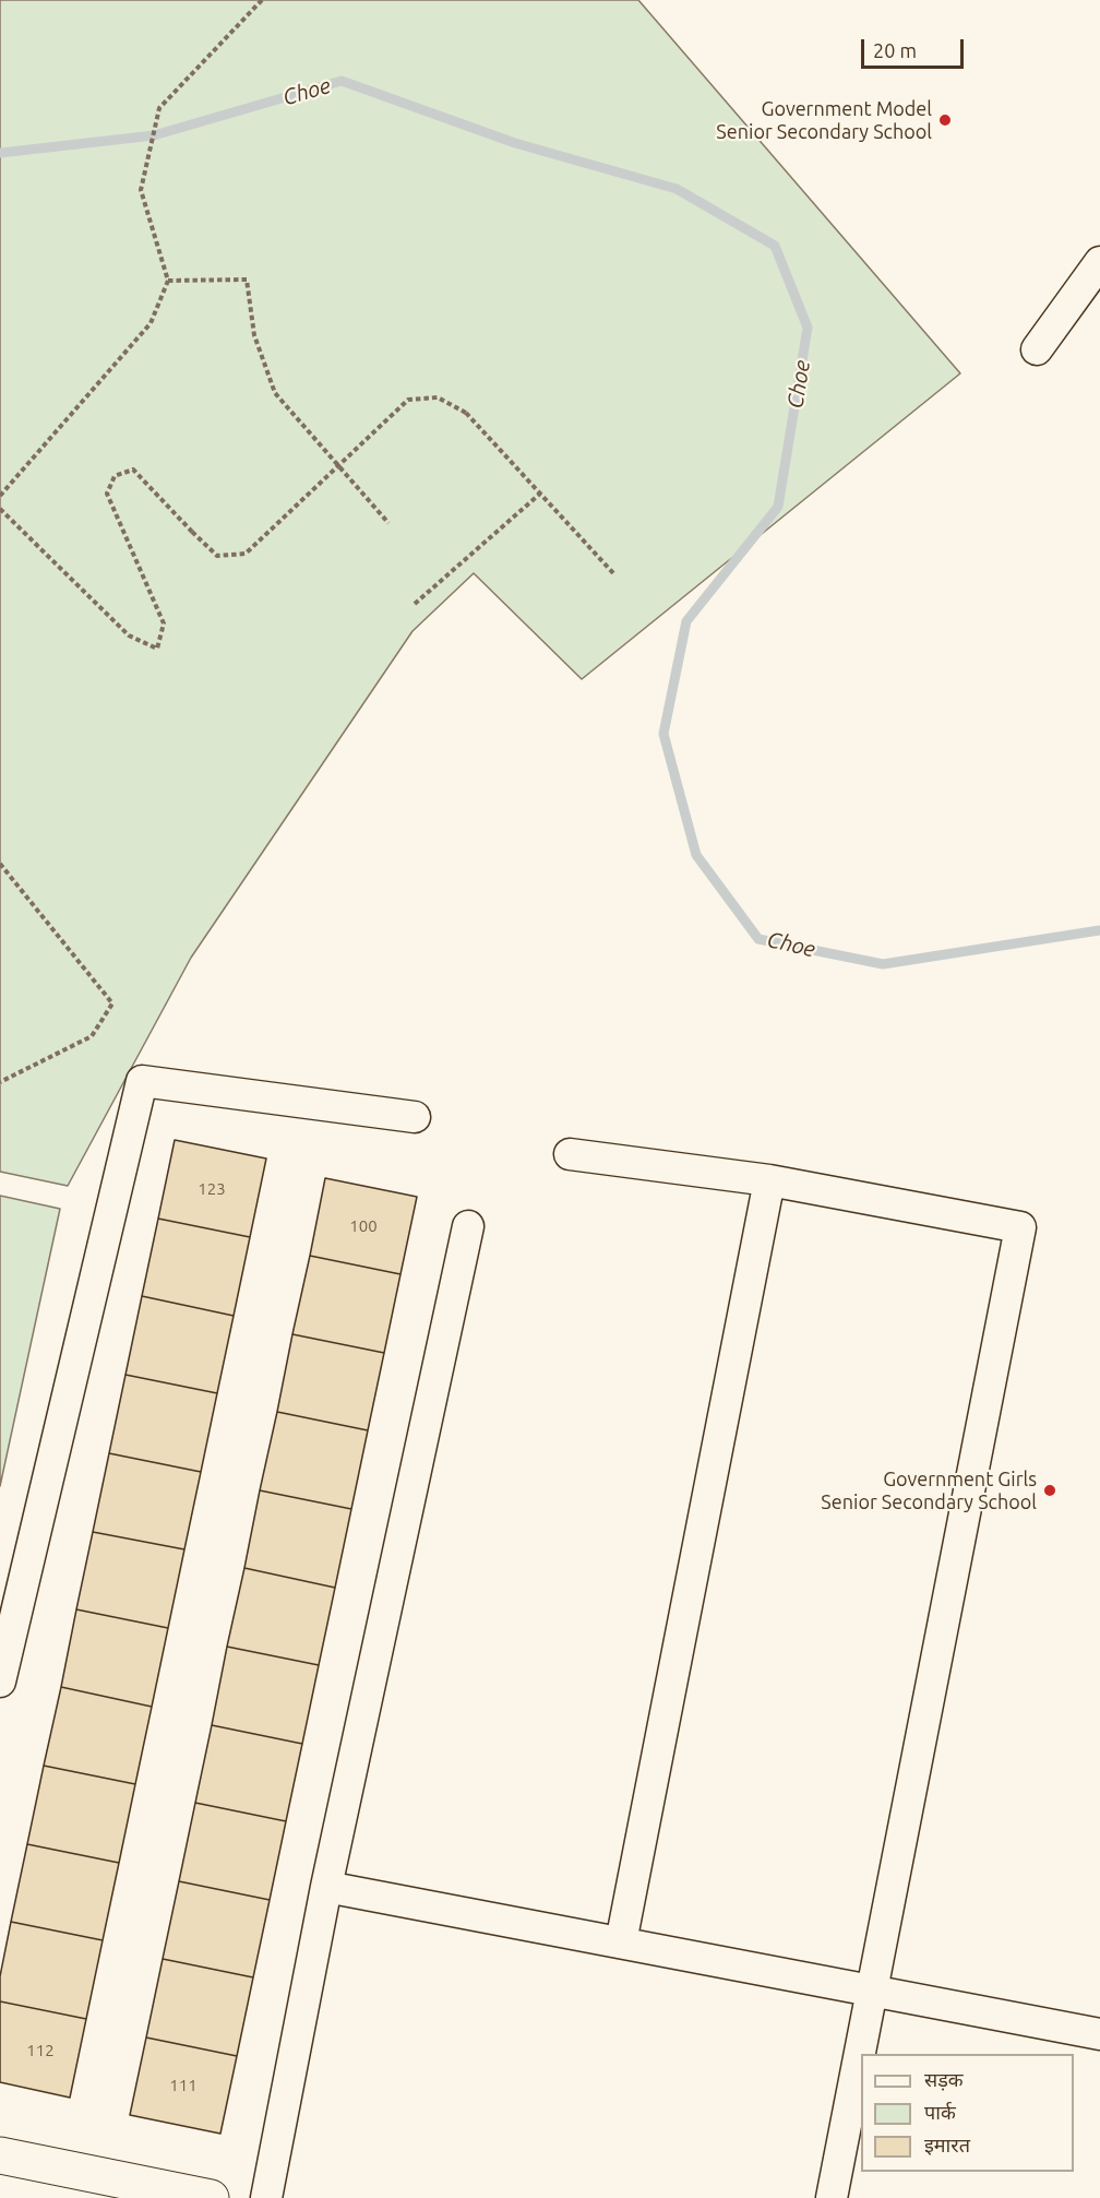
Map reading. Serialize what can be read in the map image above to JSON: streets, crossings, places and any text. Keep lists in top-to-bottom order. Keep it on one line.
{"water":["Choe"],"places":["Government Model Senior Secondary School","Government Girls Senior Secondary School"],"house_numbers":["123","100","112","111"],"legend":["सड़क","पार्क","इमारत"],"scale_bar":"20 m"}
